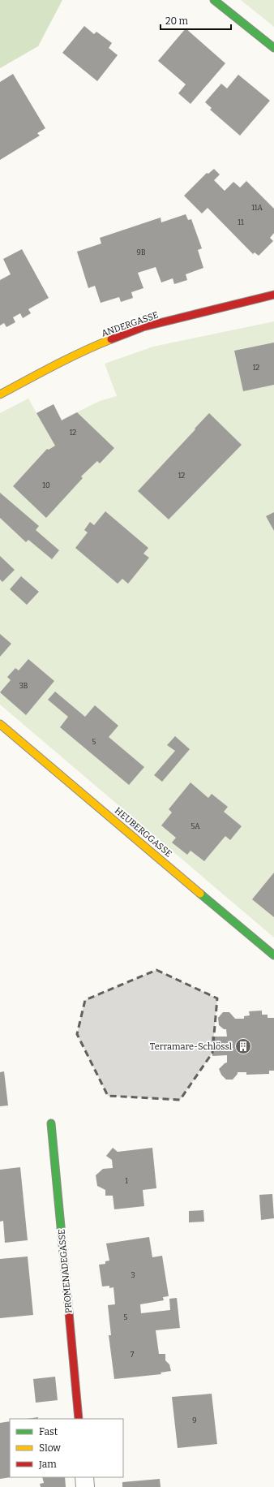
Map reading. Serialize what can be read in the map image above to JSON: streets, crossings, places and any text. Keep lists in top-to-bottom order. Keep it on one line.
{"streets":{"street":["ANDERGASSE","HEUBERGGASSE","PROMENADEGASSE"]},"places":{"building":["Terramare-Schlössl"]},"house_numbers":["11A","11","9B","12","12","12","10","3B","5","5A","1","3","5","7","9"],"legend":["Fast","Slow","Jam"],"scale_bar":"20 m"}
